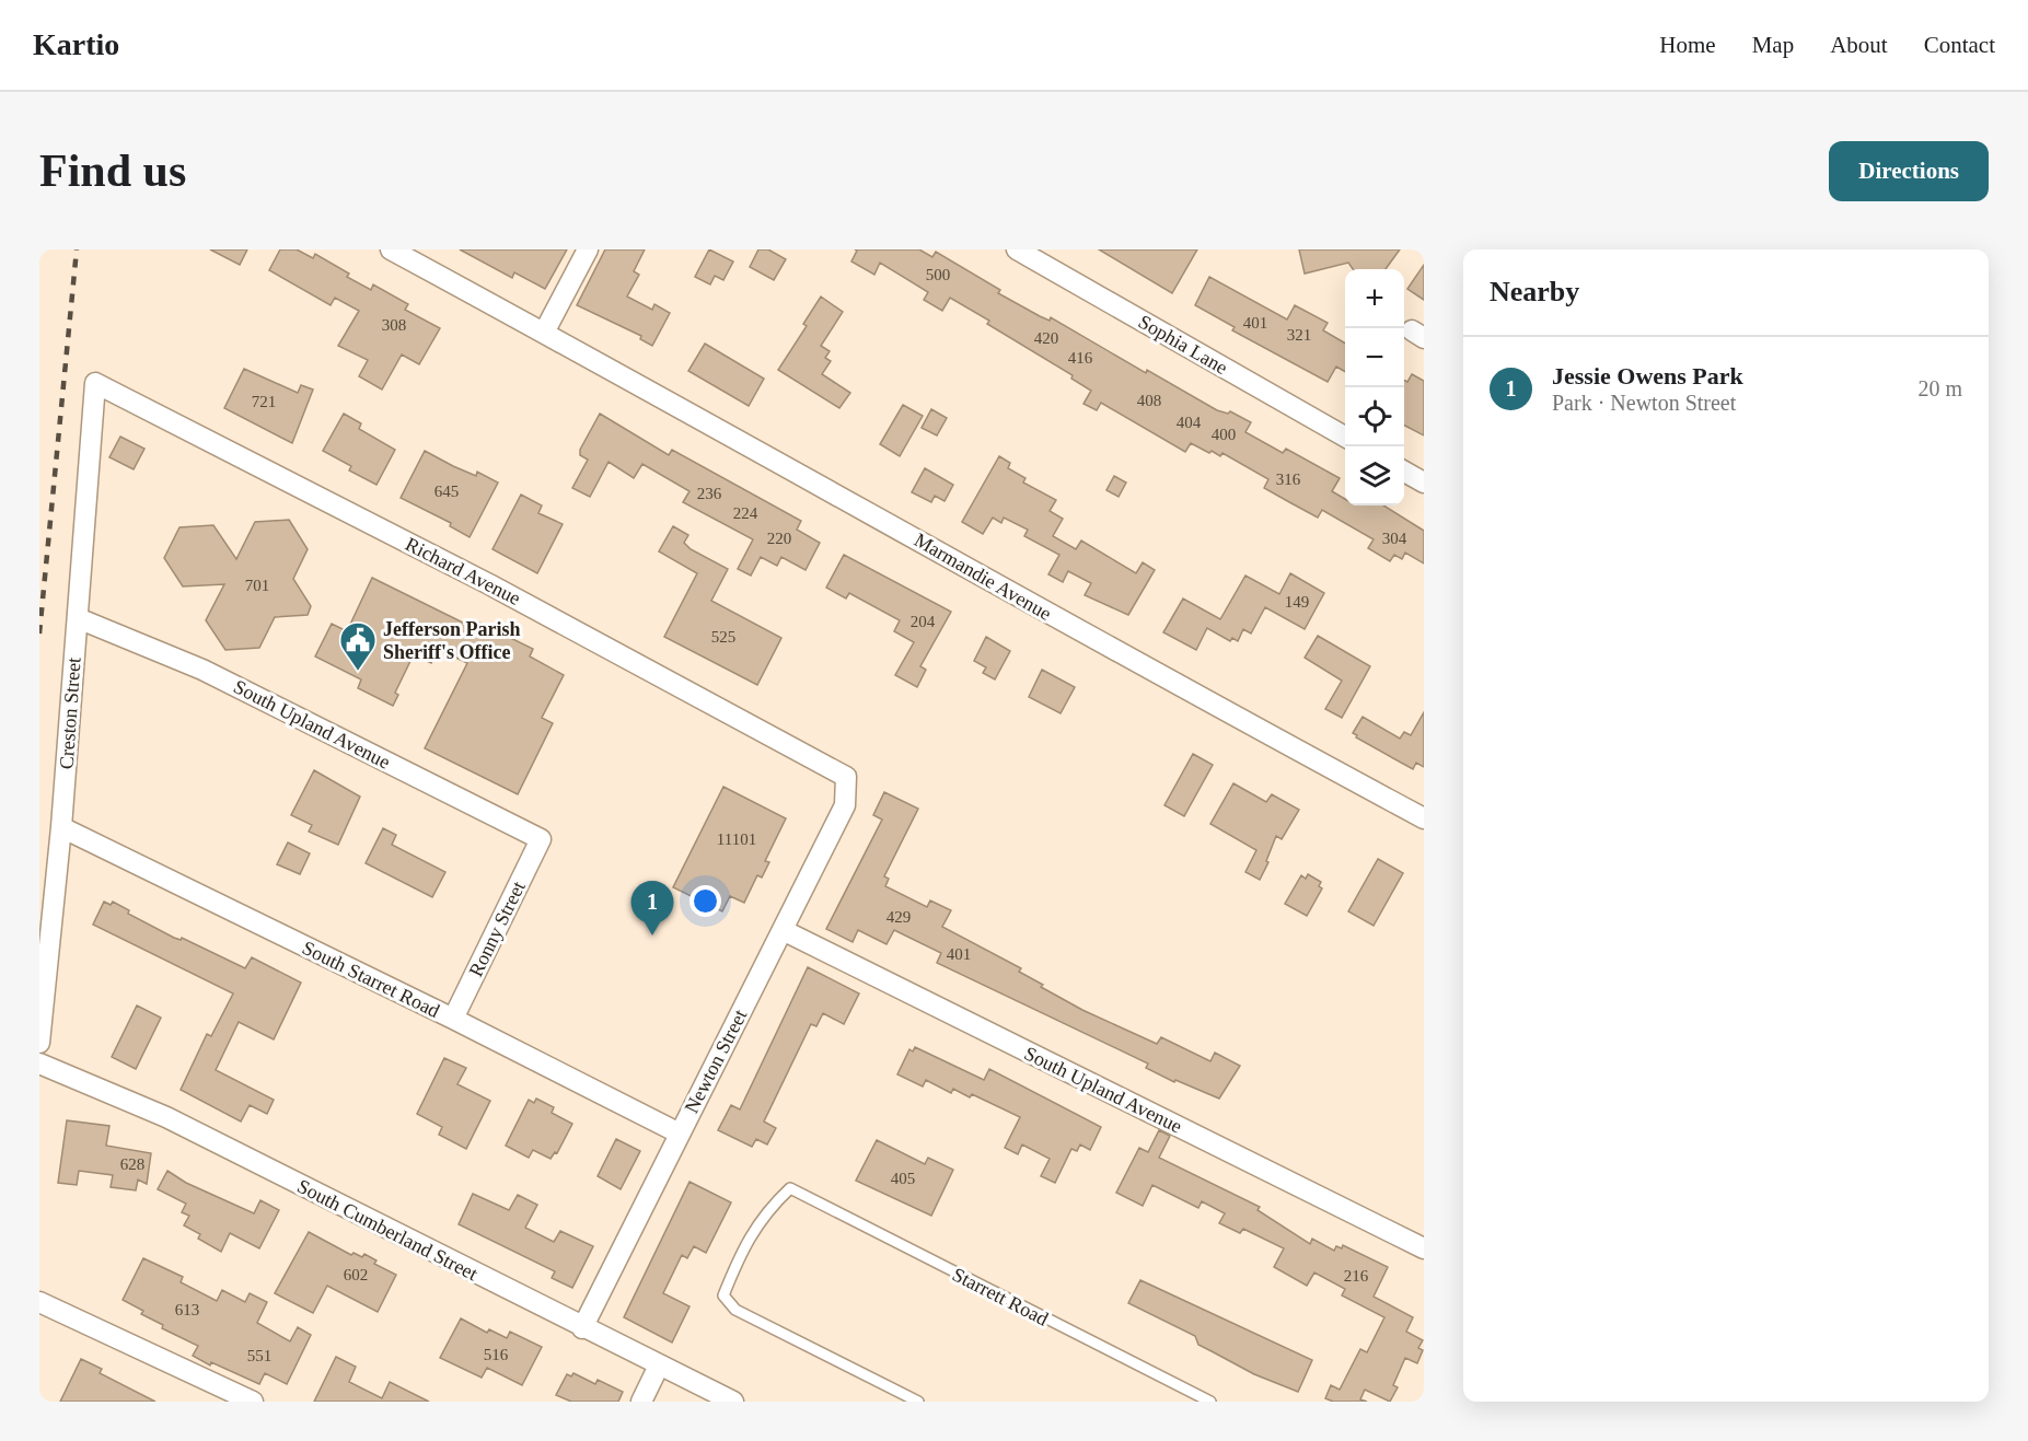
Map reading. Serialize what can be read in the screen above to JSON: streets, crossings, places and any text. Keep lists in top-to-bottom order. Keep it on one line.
{"streets":{"street":["Sophia Lane","Richard Avenue","Marmandie Avenue","Creston Street","South Upland Avenue","Ronny Street","South Starret Road","Newton Street","South Cumberland Street"],"lane":["Starrett Road"]},"crossings":[["Richard Avenue","Creston Street"],["Richard Avenue","Newton Street"],["Creston Street","South Upland Avenue"],["Creston Street","South Starret Road"],["South Upland Avenue","Ronny Street"],["South Upland Avenue","Newton Street"],["Ronny Street","South Starret Road"],["South Starret Road","Newton Street"],["Newton Street","South Cumberland Street"]],"places":{"public building":["Jefferson Parish Sheriff's Office"]},"house_numbers":["500","401","308","321","420","416","408","721","404","400","316","645","236","224","220","304","701","149","204","525","11101","429","401","628","405","602","216","613","516","551"],"page":{"header":"Kartio","nav":["Home","Map","About","Contact"],"buttons":"Directions","title":"Find us","heading":"Nearby","map_buttons":["+","−"],"list":[{"mark":"1","name":"Jessie Owens Park","note":"Park · Newton Street","value":"20 m"}],"pins":"1"}}
